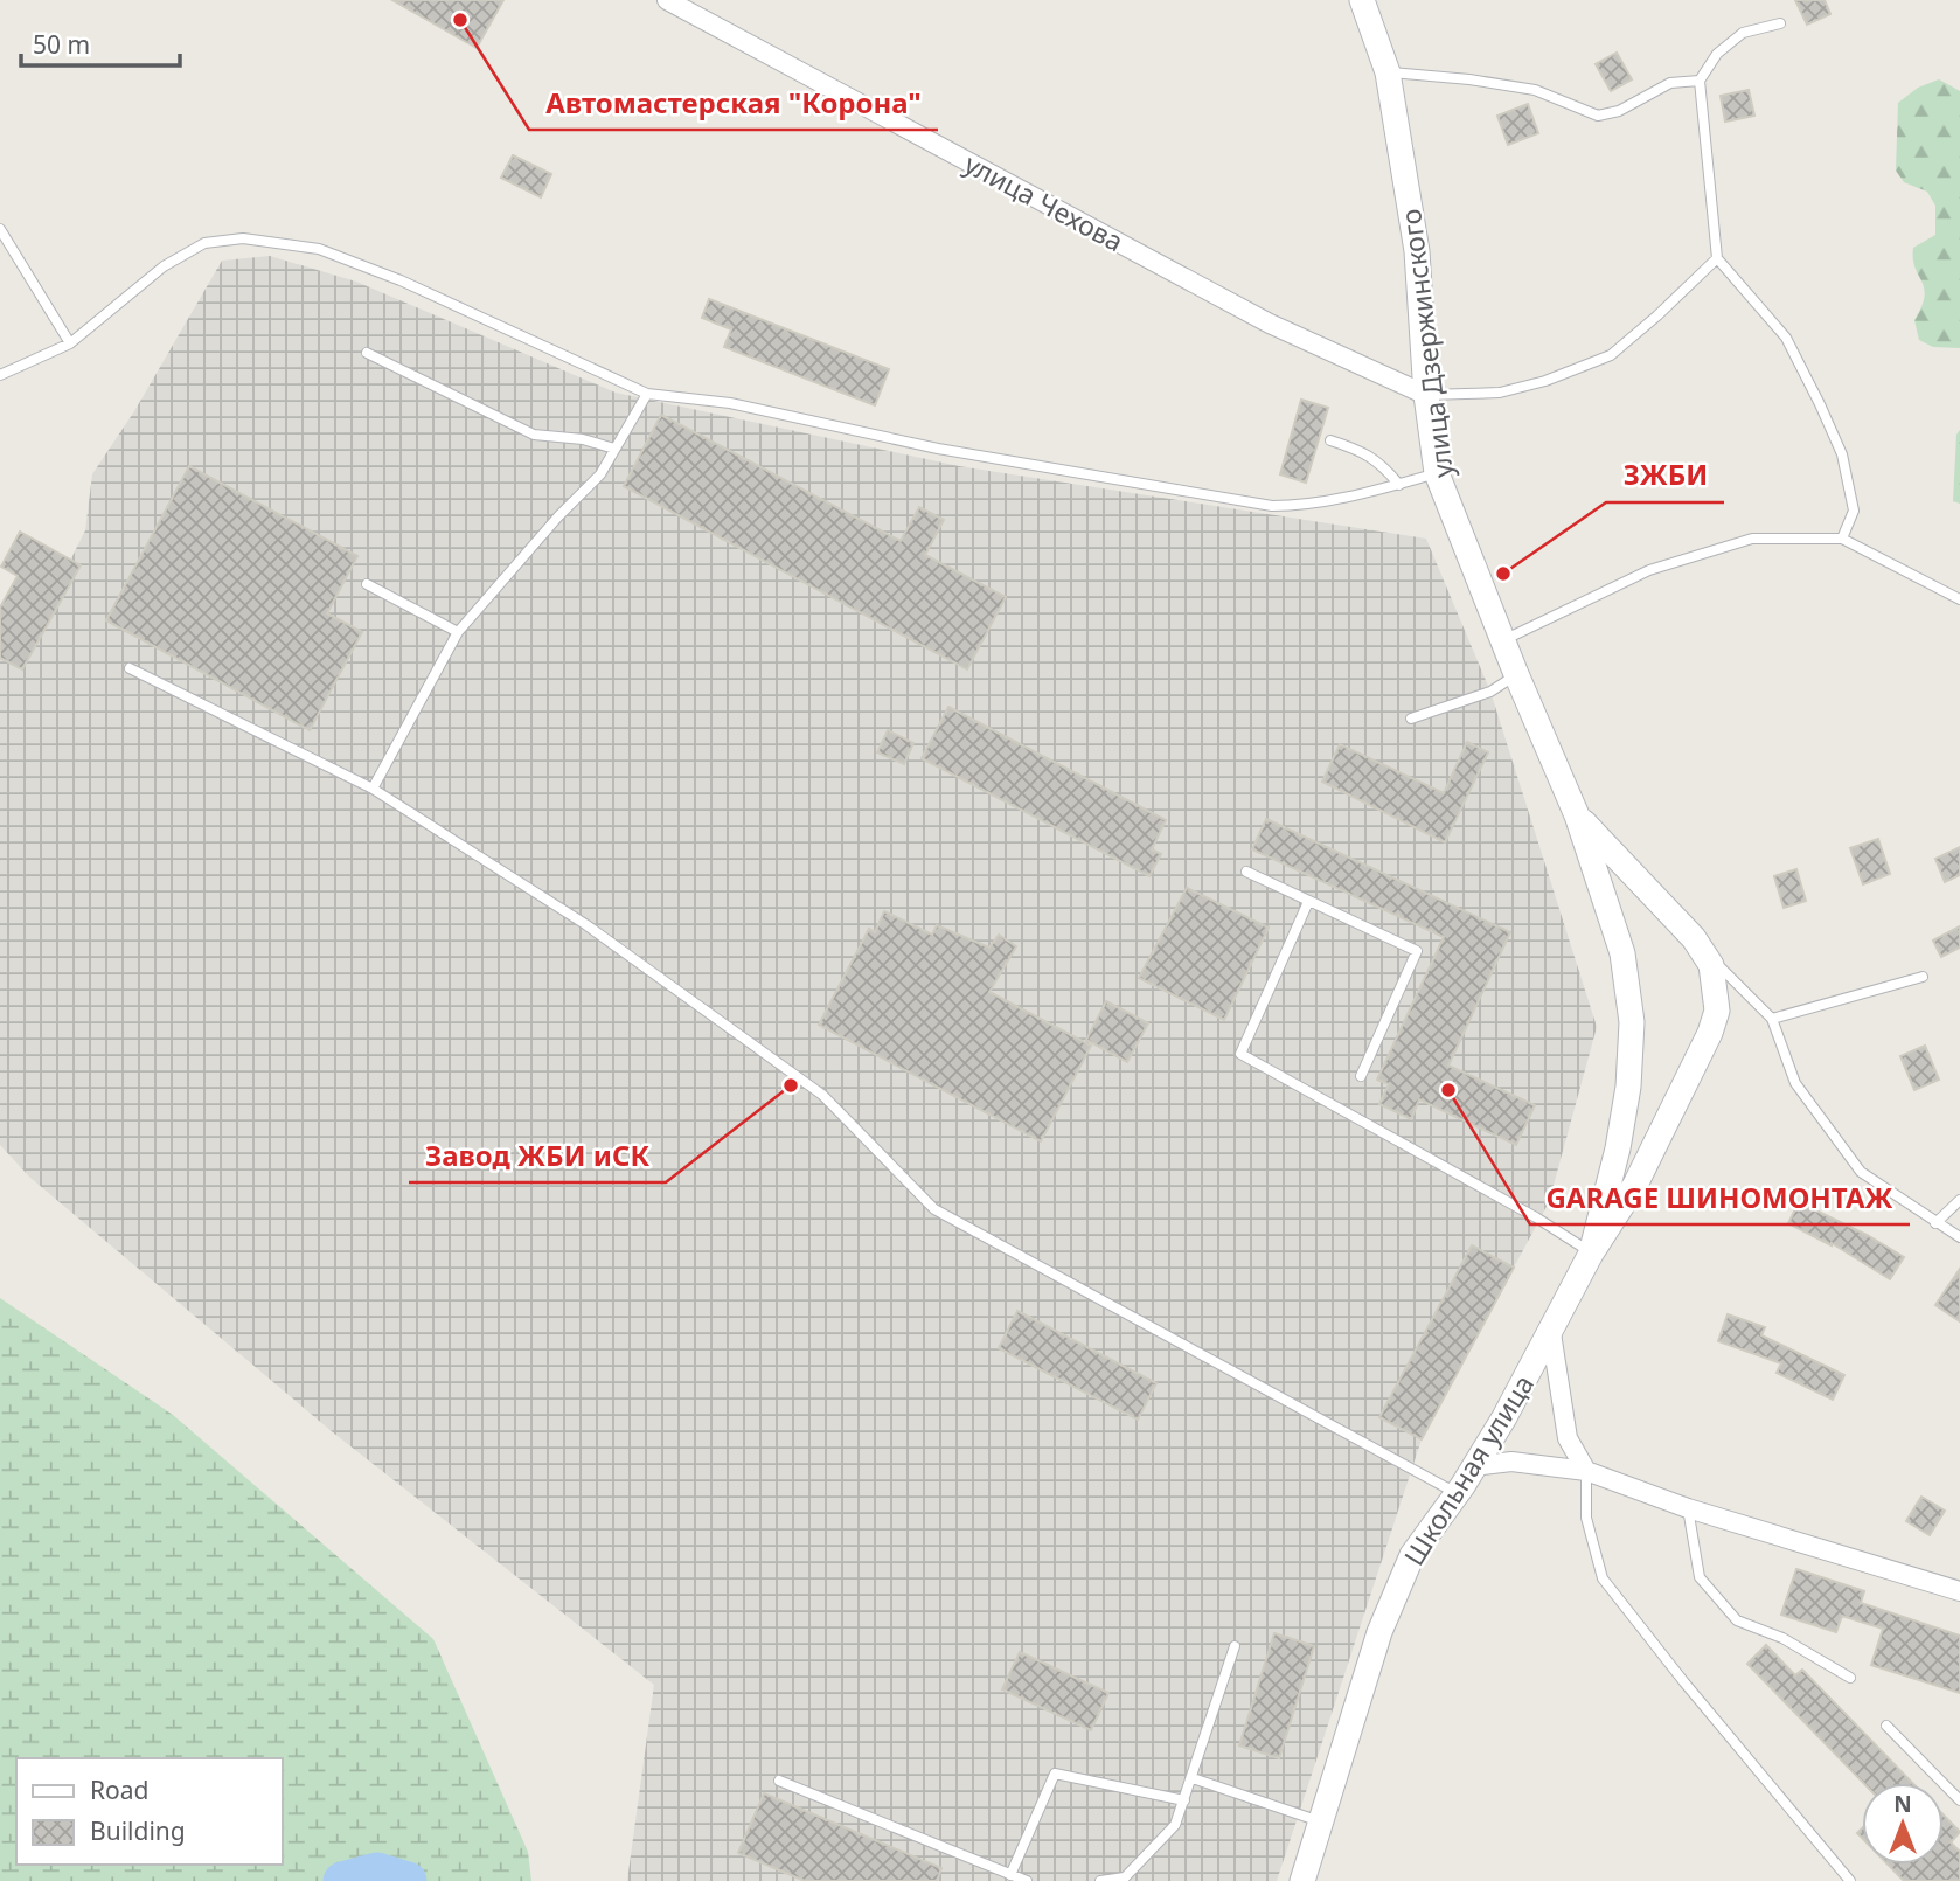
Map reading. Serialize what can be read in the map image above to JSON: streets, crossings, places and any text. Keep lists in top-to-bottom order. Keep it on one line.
{"streets":{"street":["улица Чехова","улица Дзержинского","Школьная улица"]},"crossings":[["улица Чехова","улица Дзержинского"],["улица Дзержинского","Школьная улица"]],"places":["Автомастерская \"Корона\"","ЗЖБИ","Завод ЖБИ иСК","GARAGE ШИНОМОНТАЖ"],"legend":["Road","Building"],"scale_bar":"50 m","north":"top"}
